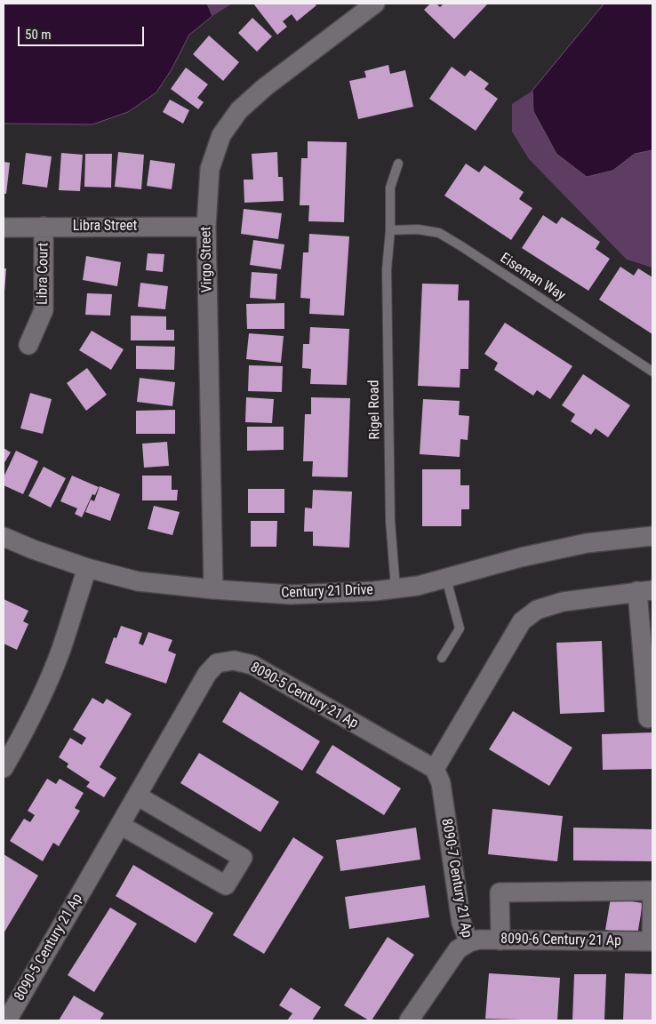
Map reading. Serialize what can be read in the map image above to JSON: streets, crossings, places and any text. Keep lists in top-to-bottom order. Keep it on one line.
{"streets":{"street":["Libra Street","Virgo Street","Libra Court","Century 21 Drive","8090-5 Century 21 Ap","8090-7 Century 21 Ap","8090-6 Century 21 Ap"],"lane":["Eiseman Way","Rigel Road"]},"crossings":[["Libra Street","Virgo Street"],["Libra Street","Libra Court"],["Virgo Street","Century 21 Drive"],["Eiseman Way","Rigel Road"],["Rigel Road","Century 21 Drive"],["8090-5 Century 21 Ap","8090-7 Century 21 Ap"],["8090-7 Century 21 Ap","8090-6 Century 21 Ap"]],"scale_bar":"50 m"}
